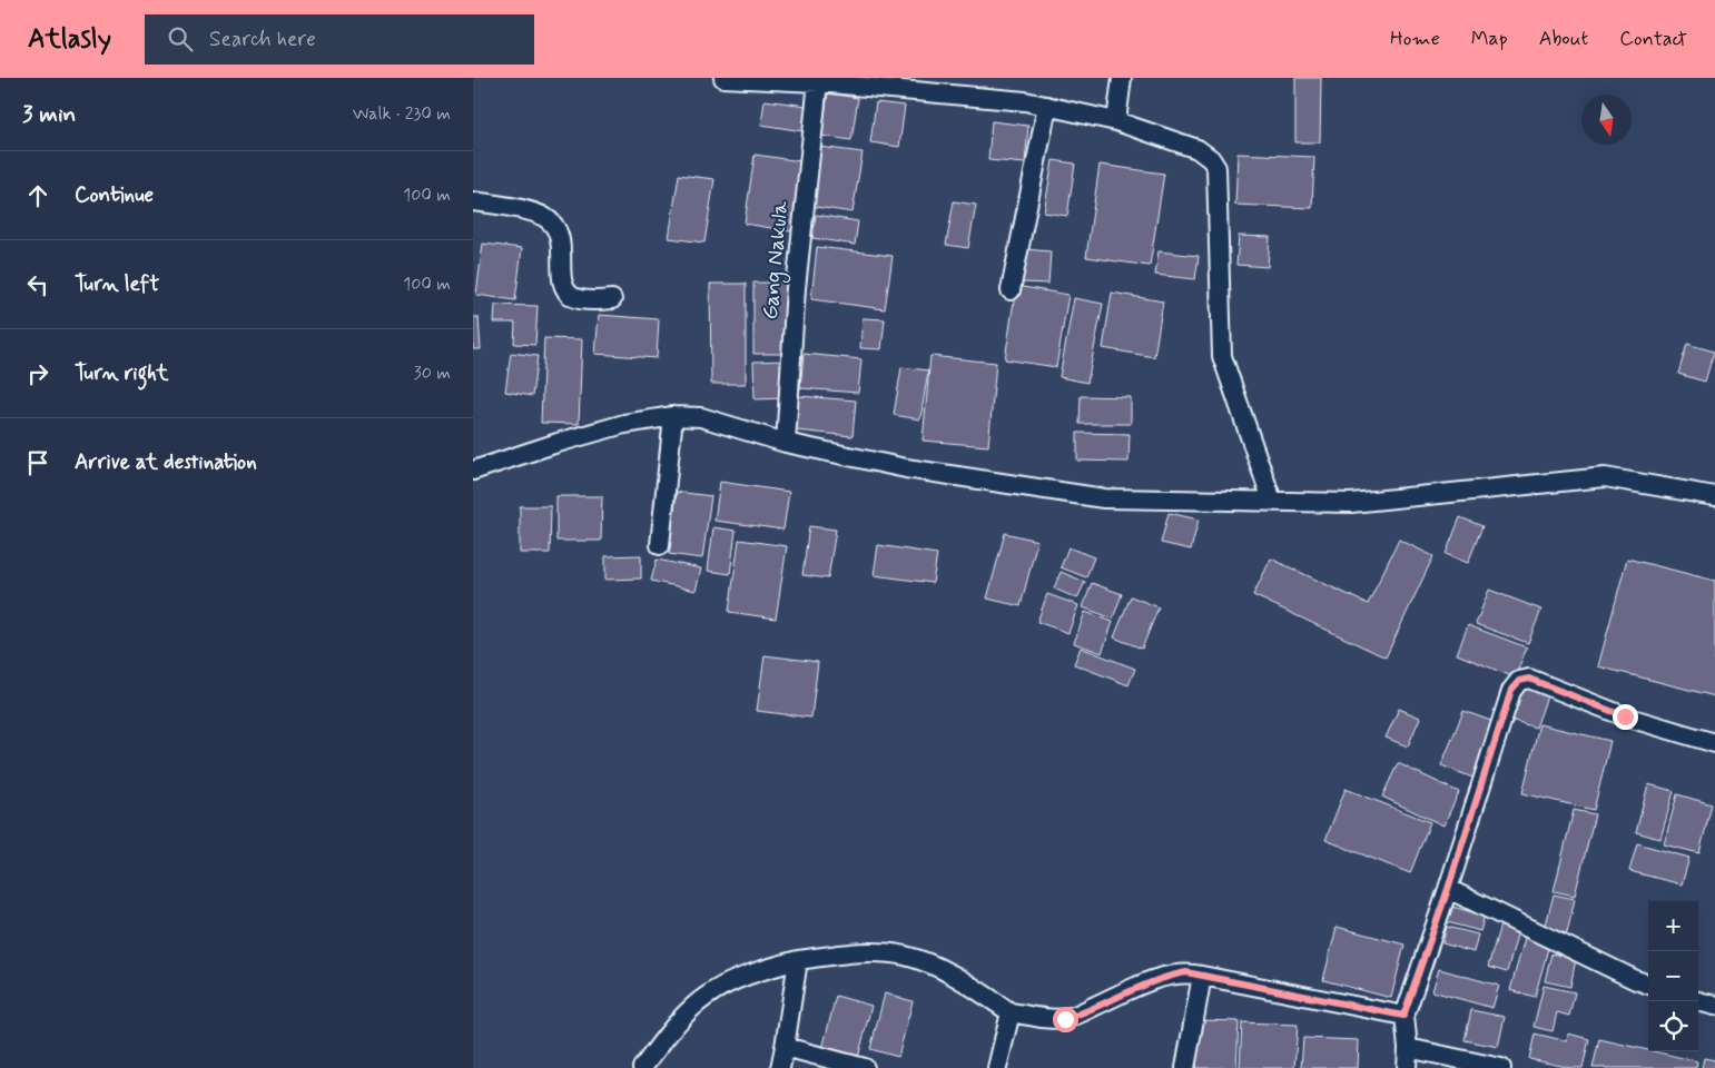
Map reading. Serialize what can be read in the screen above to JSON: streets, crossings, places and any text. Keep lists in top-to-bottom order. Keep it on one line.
{"streets":{"street":["Gang Nakula"]},"north":"bottom","page":{"header":"Atlasly","search":"Search here","nav":["Home","Map","About","Contact"],"heading":["3 min","Walk · 230 m"],"list":[["Continue","100 m"],["Turn left","100 m"],["Turn right","30 m"],"Arrive at destination"],"map_buttons":["+","−"]}}
